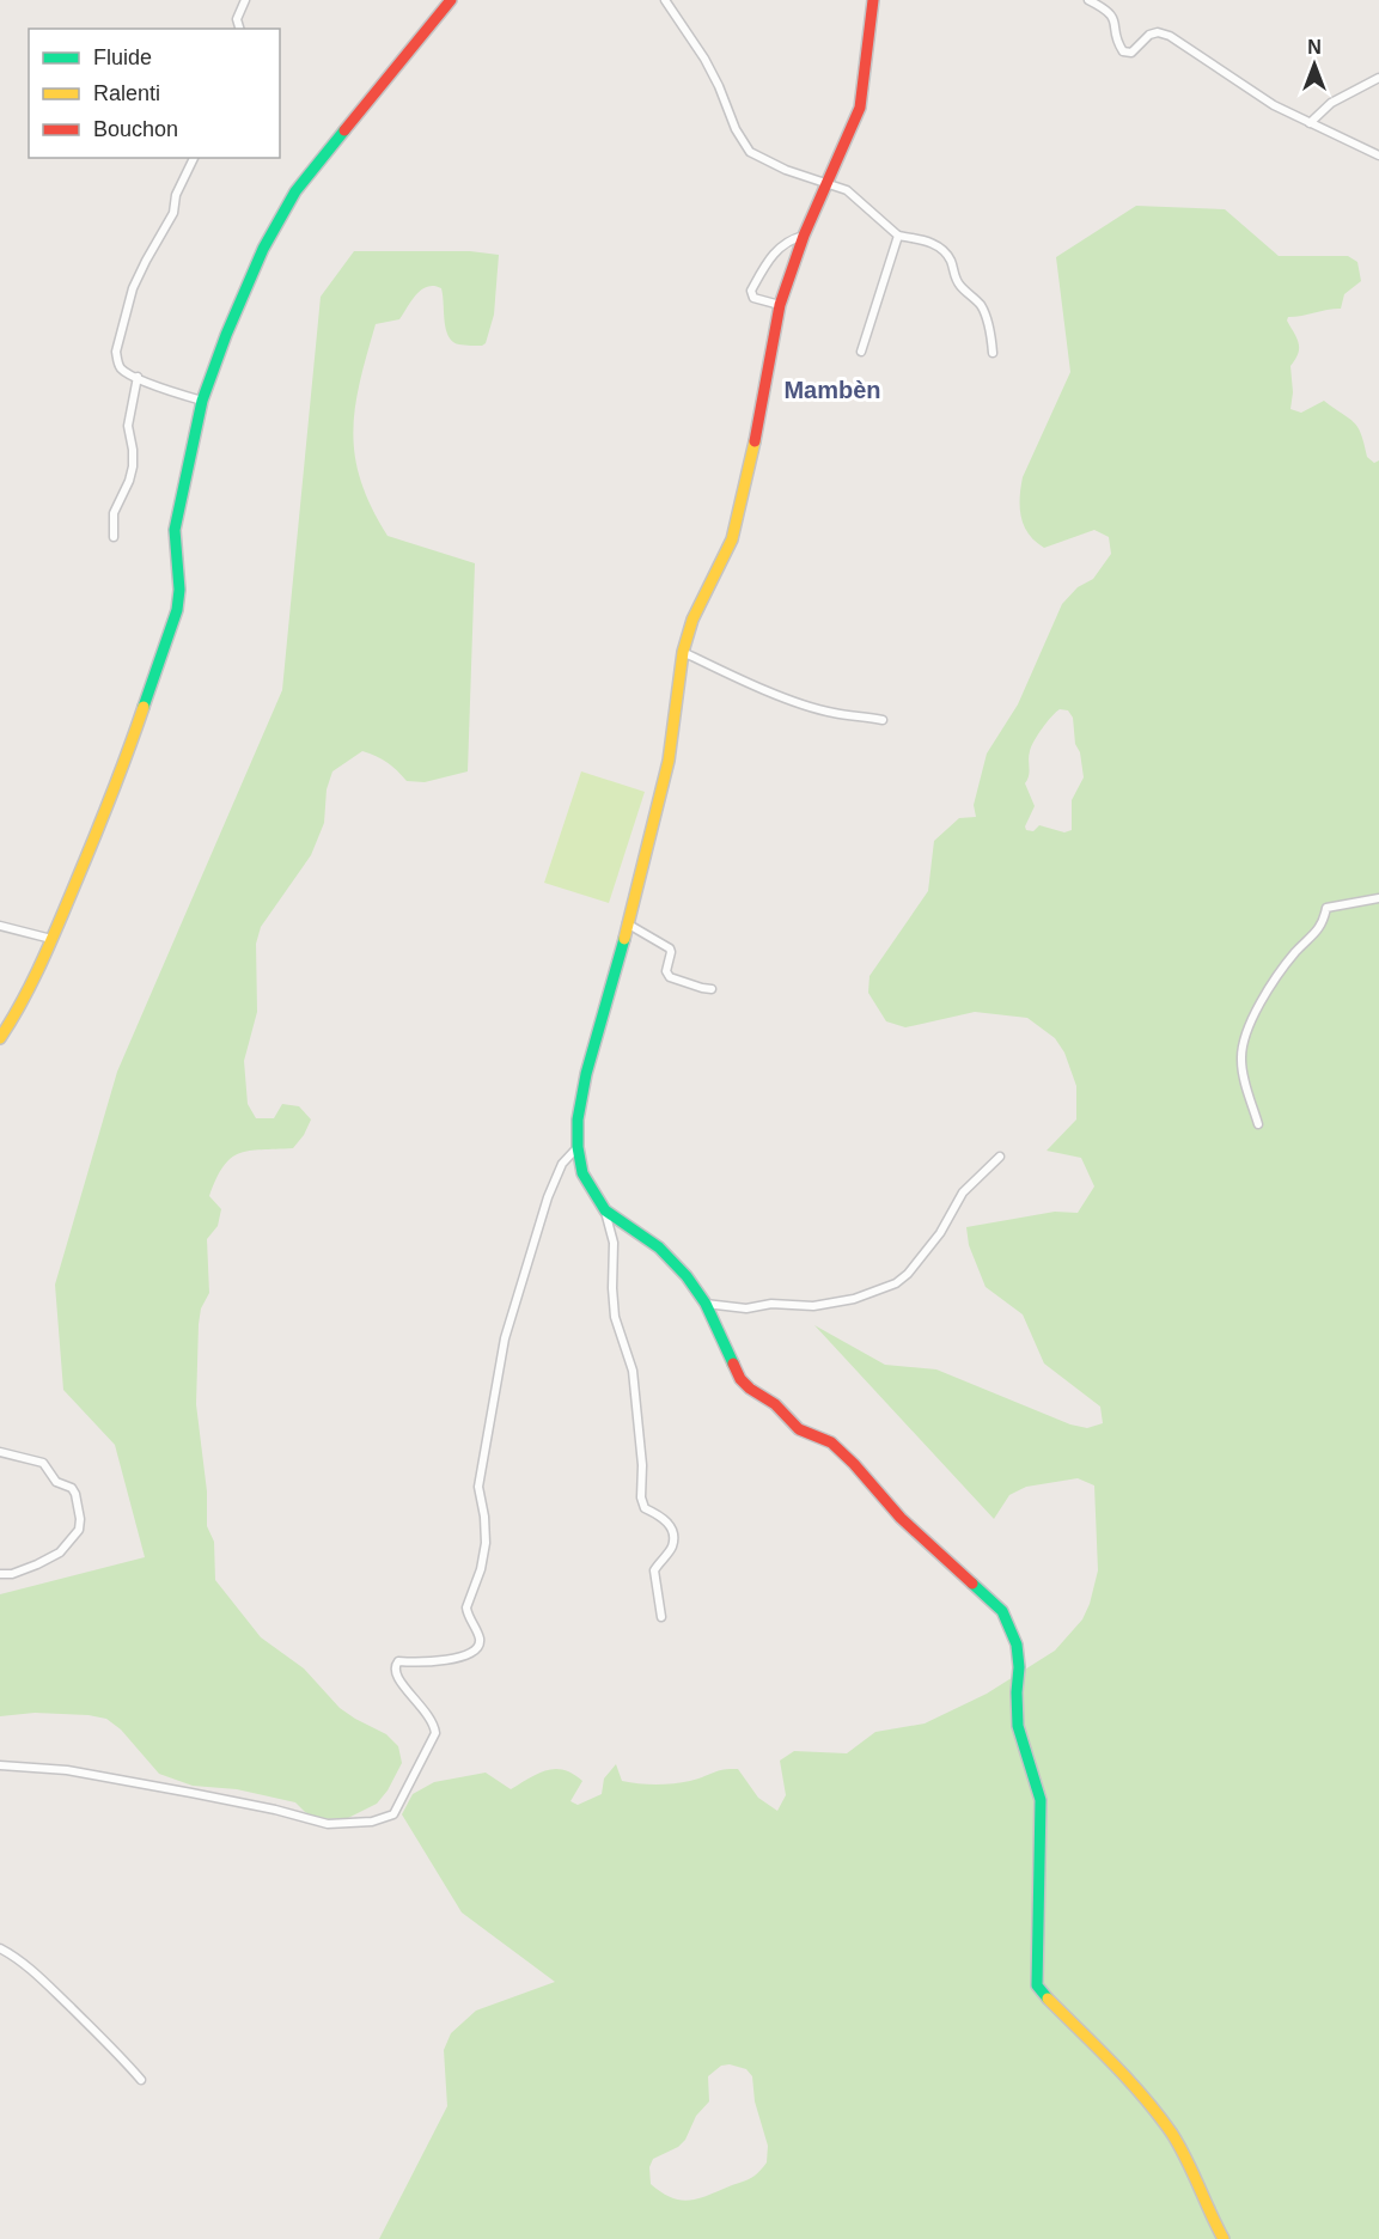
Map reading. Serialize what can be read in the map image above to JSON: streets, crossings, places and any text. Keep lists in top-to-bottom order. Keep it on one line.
{"districts":["Mambèn"],"legend":["Fluide","Ralenti","Bouchon"],"north":"top"}
